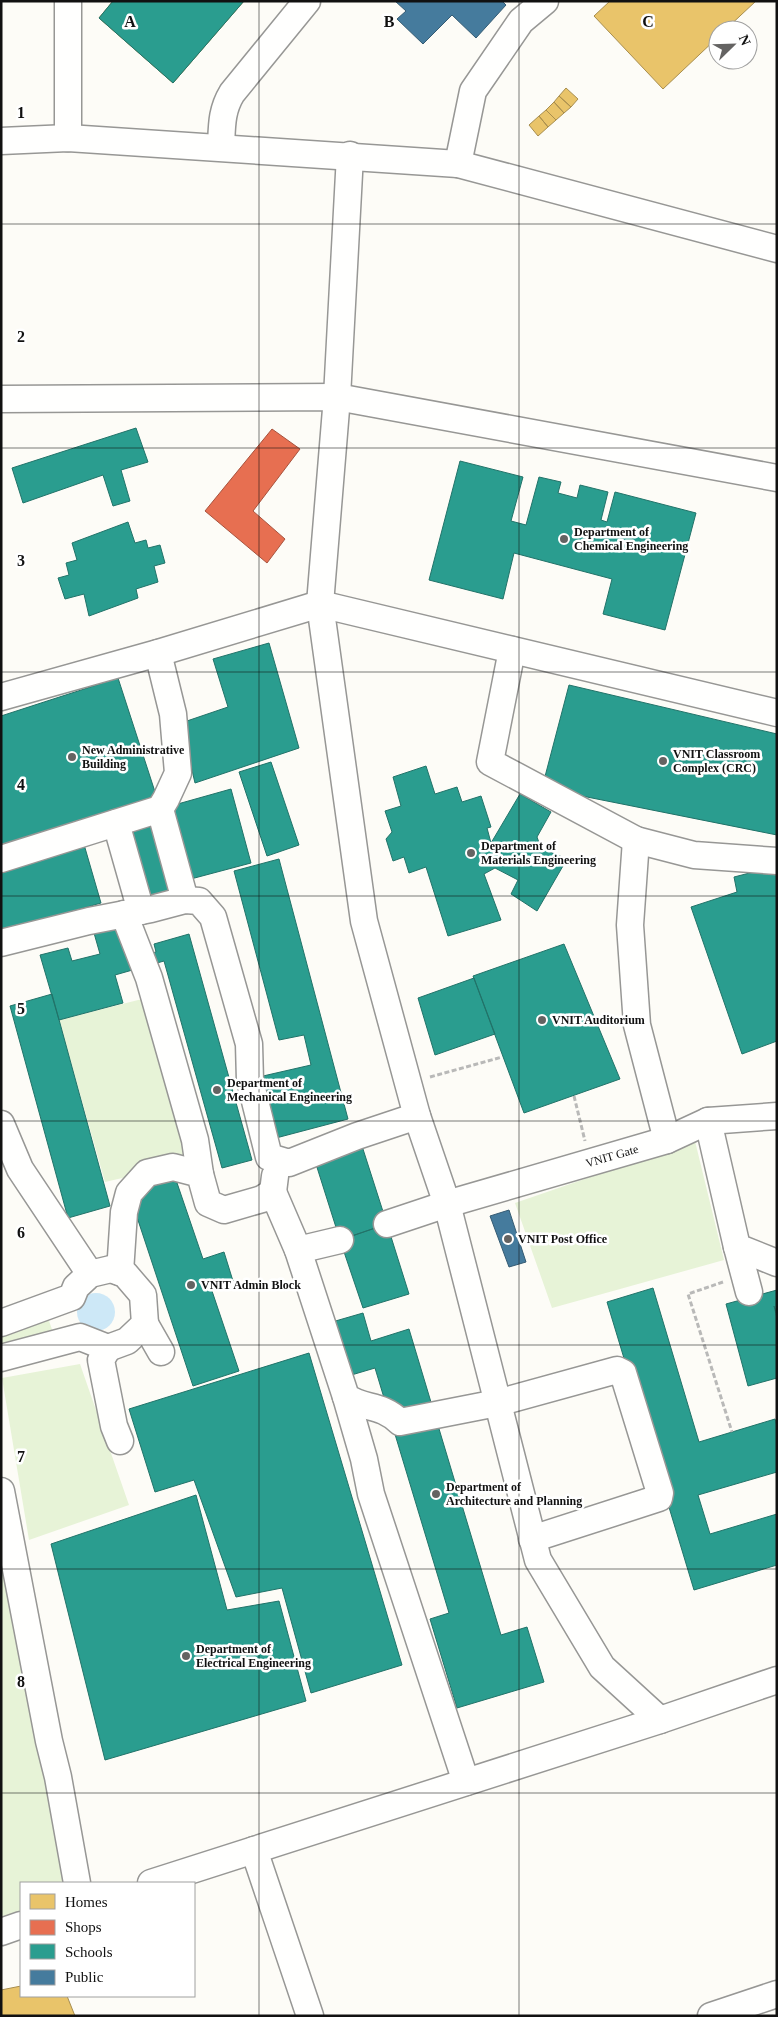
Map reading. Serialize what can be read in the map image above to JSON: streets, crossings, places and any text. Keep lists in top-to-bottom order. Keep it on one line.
{"streets":{"street":["VNIT Gate"]},"places":["Department of Chemical Engineering","New Administrative Building","VNIT Classroom Complex (CRC)","Department of Materials Engineering","VNIT Auditorium","Department of Mechanical Engineering","VNIT Post Office","VNIT Admin Block","Department of Architecture and Planning","Department of Electrical Engineering"],"legend":["Homes","Shops","Schools","Public"],"north":"top right","grid":{"columns":["A","B","C"],"rows":["1","2","3","4","5","6","7","8"]}}
